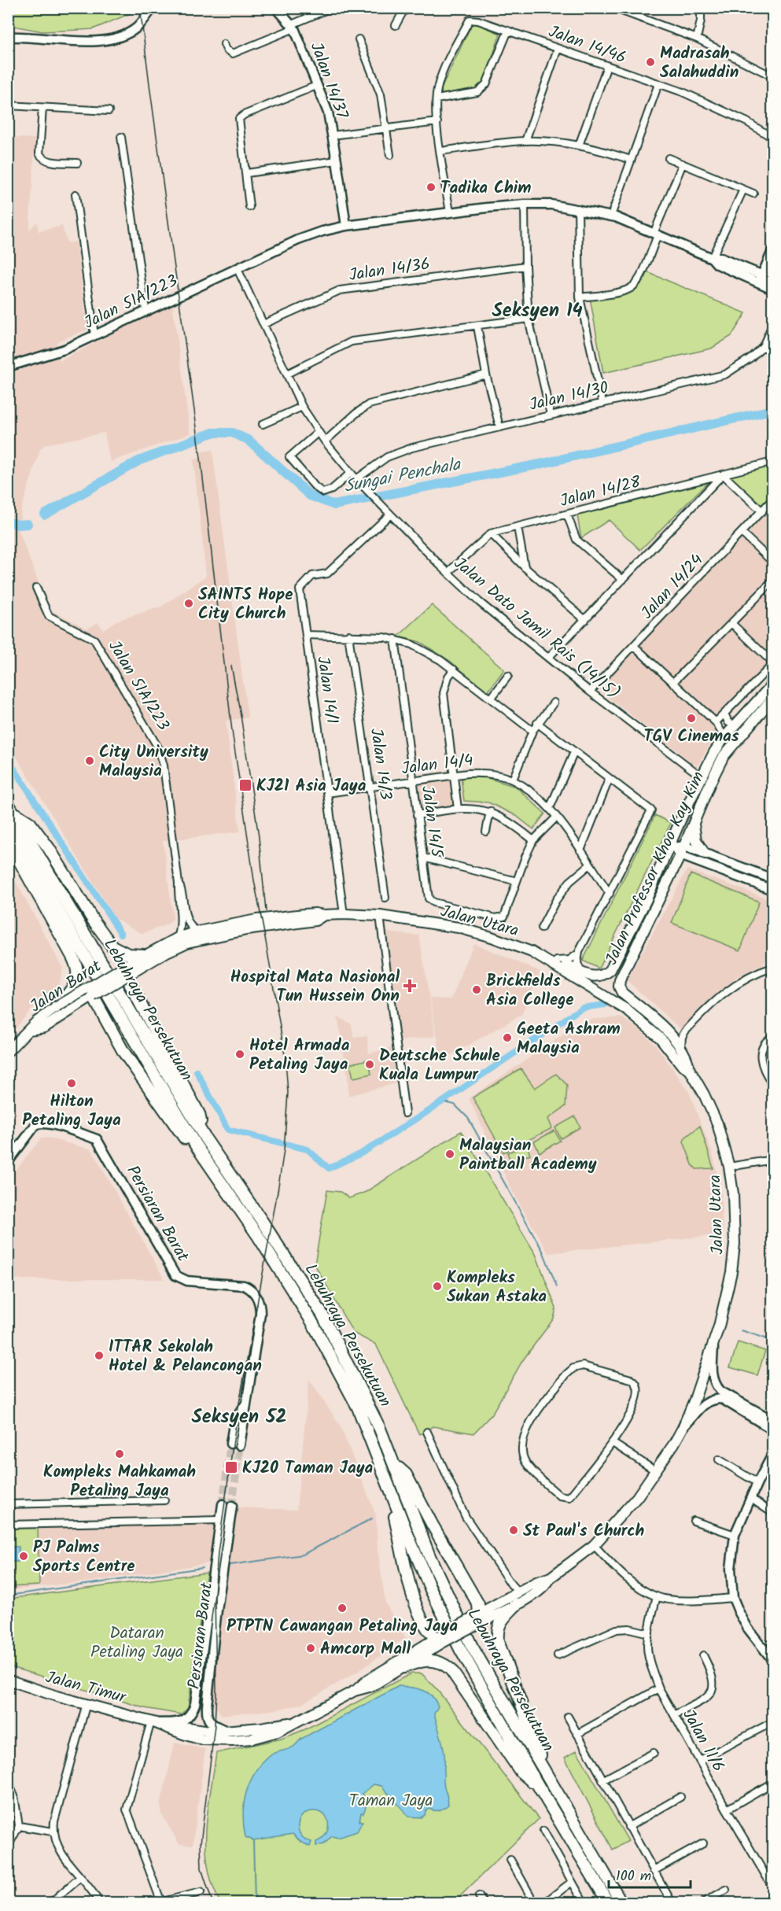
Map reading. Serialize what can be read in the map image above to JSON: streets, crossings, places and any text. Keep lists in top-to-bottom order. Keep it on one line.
{"streets":{"highway":["Lebuhraya Persekutuan"],"main road":["Jalan Professor Khoo Kay Kim","Jalan Utara","Jalan Barat","Jalan Timur"],"street":["Jalan 14/46","Jalan 14/37","Jalan 14/36","Jalan 51A/223","Jalan 14/30","Jalan 14/28","Jalan 14/24","Jalan Dato Jamil Rais (14/15)","Jalan 14/1","Jalan 14/3","Jalan 14/4","Jalan 14/5","Persiaran Barat","Jalan 11/6"]},"crossings":[["Jalan 14/46","Jalan 51A/223"],["Jalan 14/37","Jalan 51A/223"],["Jalan 14/36","Jalan Dato Jamil Rais (14/15)"],["Jalan 51A/223","Jalan Dato Jamil Rais (14/15)"],["Jalan 51A/223","Jalan Utara"],["Jalan 14/30","Jalan Dato Jamil Rais (14/15)"],["Jalan 14/28","Jalan Dato Jamil Rais (14/15)"],["Jalan 14/24","Jalan Dato Jamil Rais (14/15)"],["Jalan Dato Jamil Rais (14/15)","Jalan 14/1"],["Jalan Dato Jamil Rais (14/15)","Jalan Professor Khoo Kay Kim"],["Jalan 14/1","Jalan 14/4"],["Jalan 14/1","Jalan Utara"],["Jalan 14/3","Jalan 14/4"],["Jalan 14/4","Jalan 14/5"],["Jalan Professor Khoo Kay Kim","Jalan Utara"],["Jalan Utara","Jalan Barat"],["Jalan Utara","Jalan Timur"],["Persiaran Barat","Jalan Timur"]],"districts":["Seksyen 14","Seksyen 52"],"water":["Sungai Penchala"],"parks":["Dataran Petaling Jaya","Taman Jaya"],"places":{"other":["Madrasah Salahuddin","Tadika Chim","SAINTS Hope City Church","TGV Cinemas","City University Malaysia","Brickfields Asia College","Geeta Ashram Malaysia","Hotel Armada Petaling Jaya","Deutsche Schule Kuala Lumpur","Hilton Petaling Jaya","Malaysian Paintball Academy","Kompleks Sukan Astaka","ITTAR Sekolah Hotel & Pelancongan","Kompleks Mahkamah Petaling Jaya","St Paul's Church","PJ Palms Sports Centre","PTPTN Cawangan Petaling Jaya","Amcorp Mall"],"transit":["KJ21 Asia Jaya","KJ20 Taman Jaya"],"health":["Hospital Mata Nasional Tun Hussein Onn"]},"scale_bar":"100 m"}
